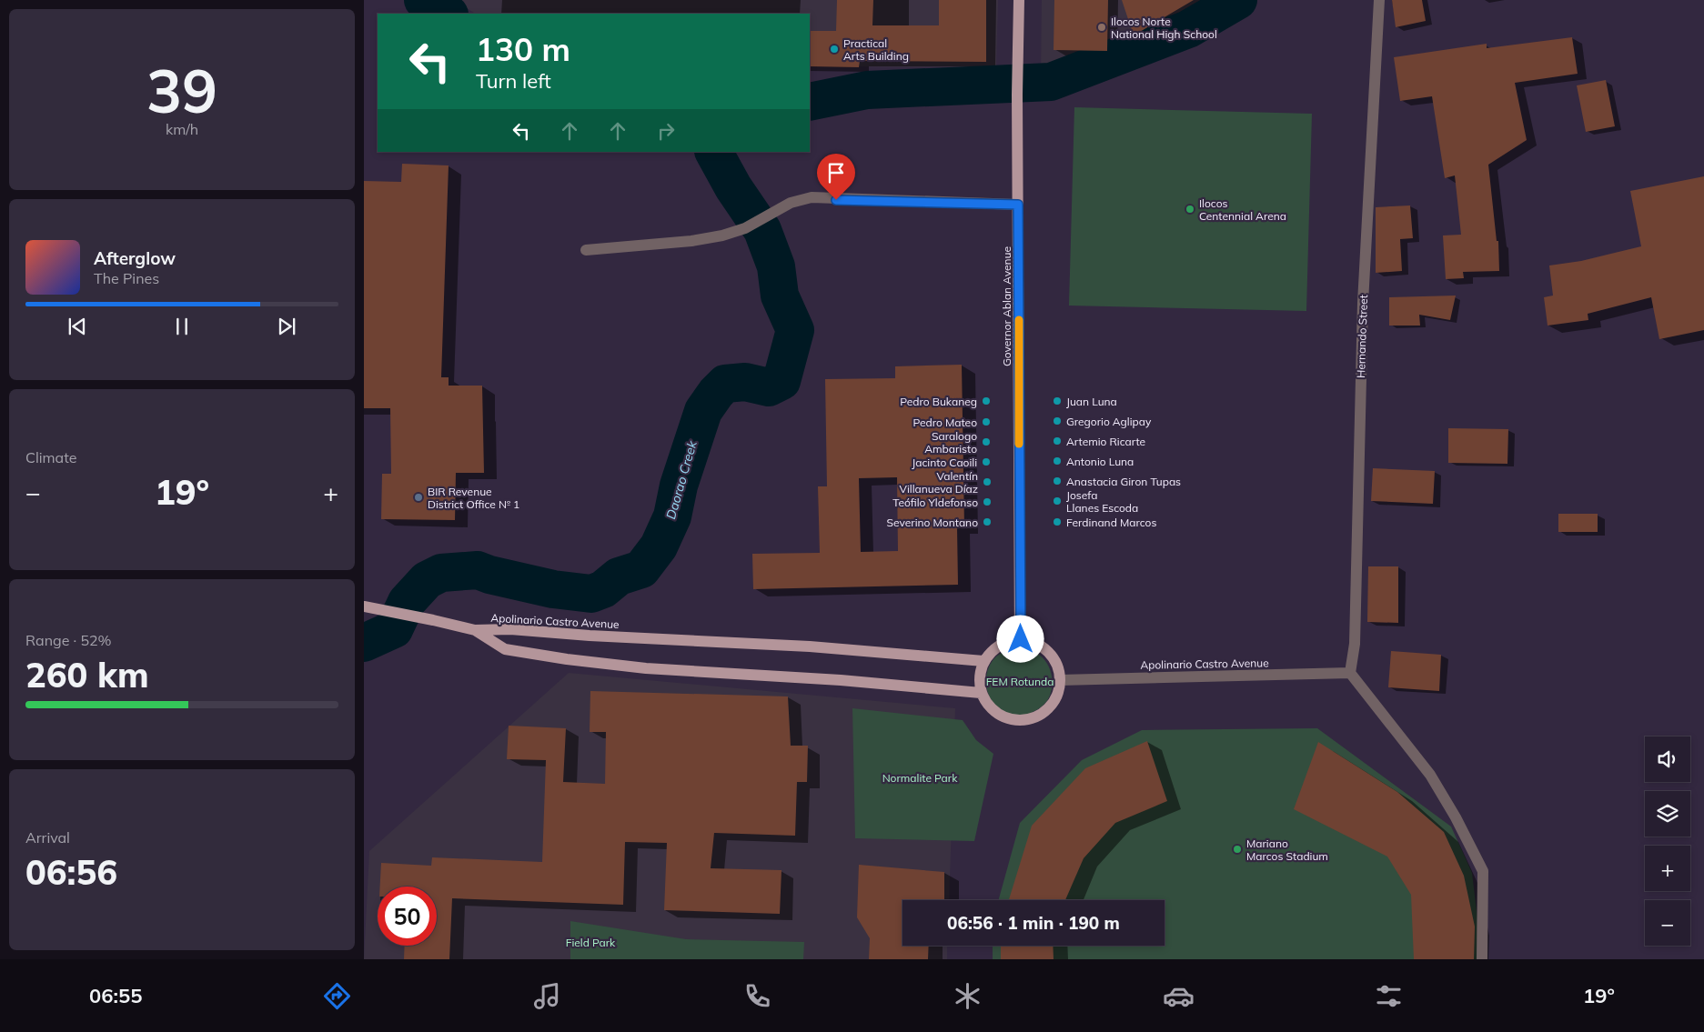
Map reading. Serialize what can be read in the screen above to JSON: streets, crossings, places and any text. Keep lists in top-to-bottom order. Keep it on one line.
{"streets":{"main road":["Governor Ablan Avenue","Apolinario Castro Avenue"],"street":["Hernando Street"]},"crossings":[["Governor Ablan Avenue","Apolinario Castro Avenue"],["Hernando Street","Apolinario Castro Avenue"]],"water":["Daorao Creek"],"parks":["FEM Rotunda","Normalite Park","Field Park"],"places":["Ilocos Norte National High School","Practical Arts Building","Ilocos Centennial Arena","Pedro Bukaneg","Juan Luna","Gregorio Aglipay","Pedro Mateo","Artemio Ricarte","Saralogo Ambaristo","Antonio Luna","Jacinto Caoili","Anastacia Giron Tupas","Valentín Villanueva Díaz","BIR Revenue District Office № 1","Josefa Llanes Escoda","Teófilo Yldefonso","Severino Montano","Ferdinand Marcos","Mariano Marcos Stadium"],"page":{"tile":[["39","km/h"],"Climate",["Range · 52%","260 km"],["Arrival","06:56"]],"turn":["130 m","Turn left"],"song":["Afterglow","The Pines"],"heat":["−","19°","+"],"map_buttons":["+","−"],"limit":"50","trip":"06:56 · 1 min · 190 m","tabs":["06:55","19°"]}}
